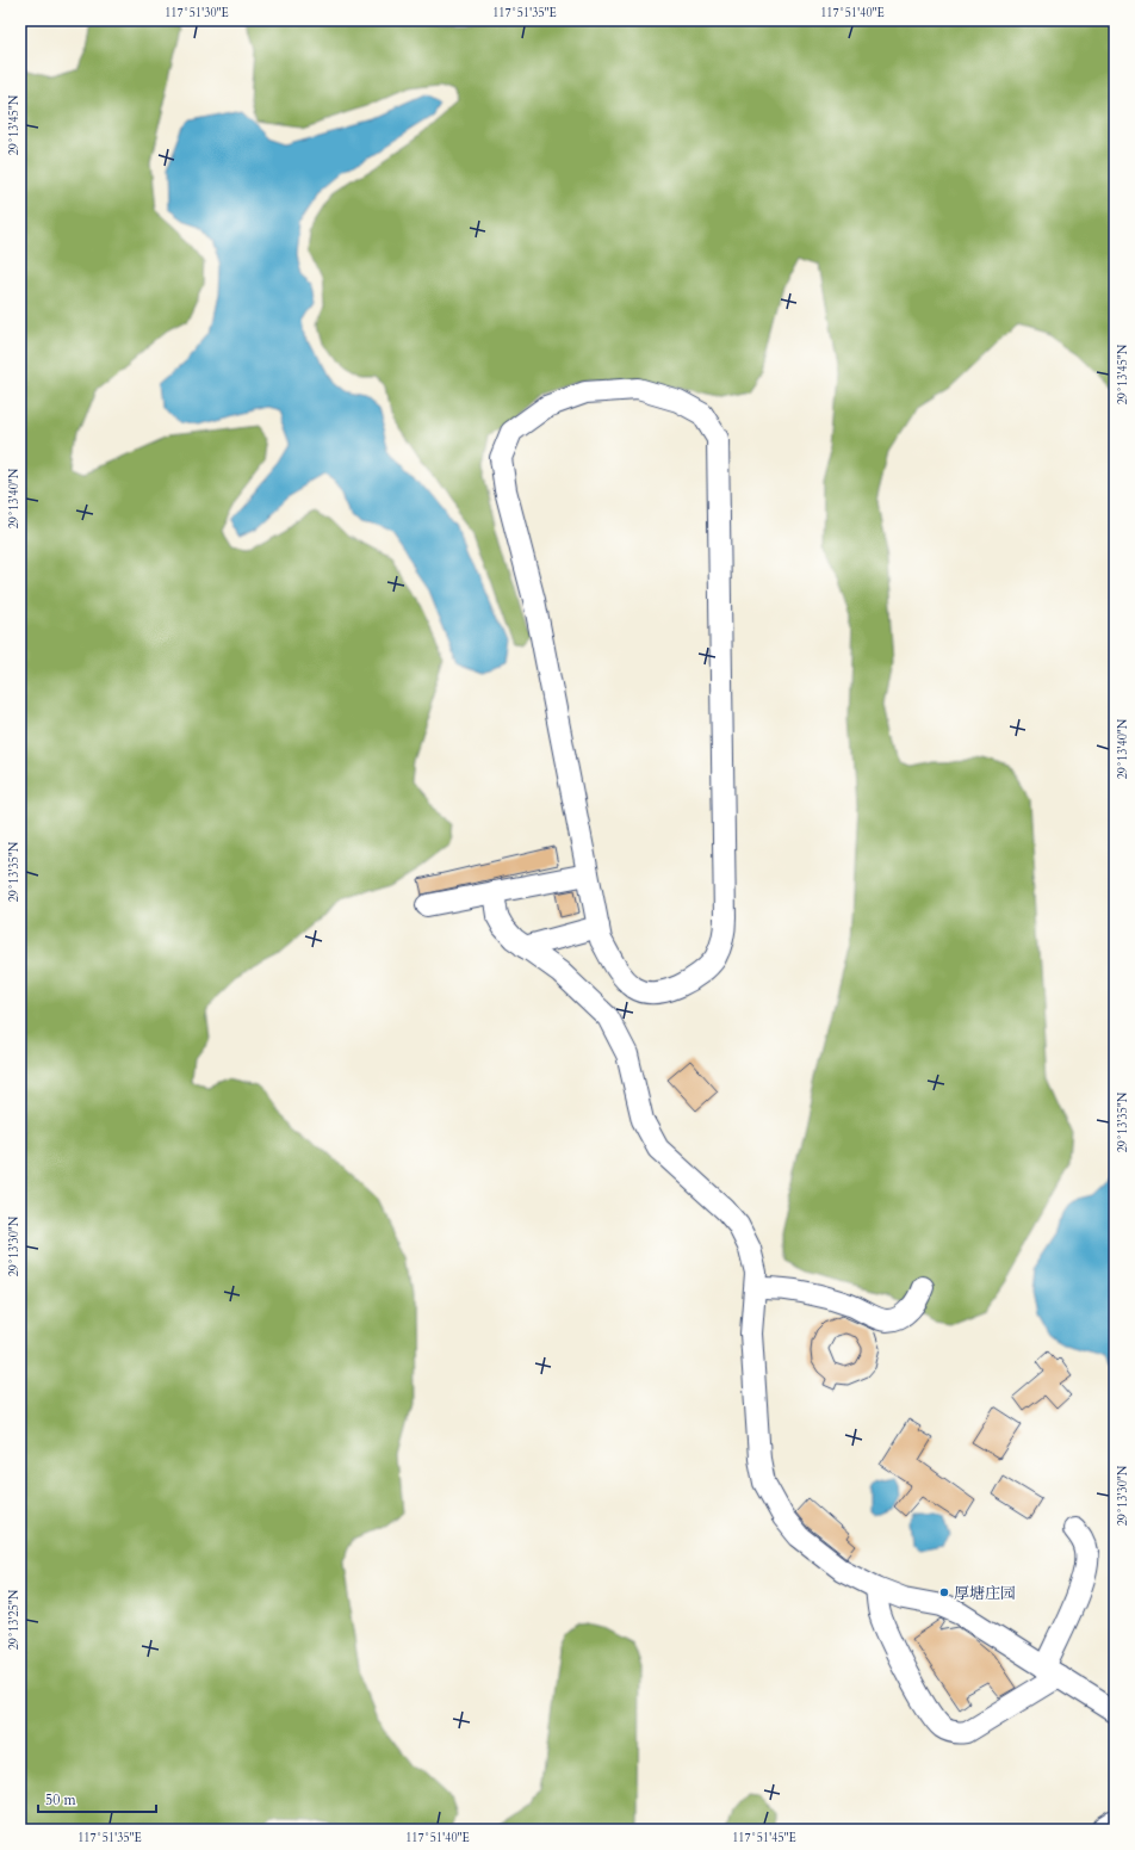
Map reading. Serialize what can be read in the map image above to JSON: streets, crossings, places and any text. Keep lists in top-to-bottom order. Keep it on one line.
{"places":["厚塘庄园"],"scale_bar":"50 m","coordinates":["117°51'30\"E","117°51'35\"E","117°51'40\"E","29°13'45\"N","29°13'40\"N","29°13'35\"N","29°13'30\"N","29°13'25\"N","117°51'45\"E"]}
